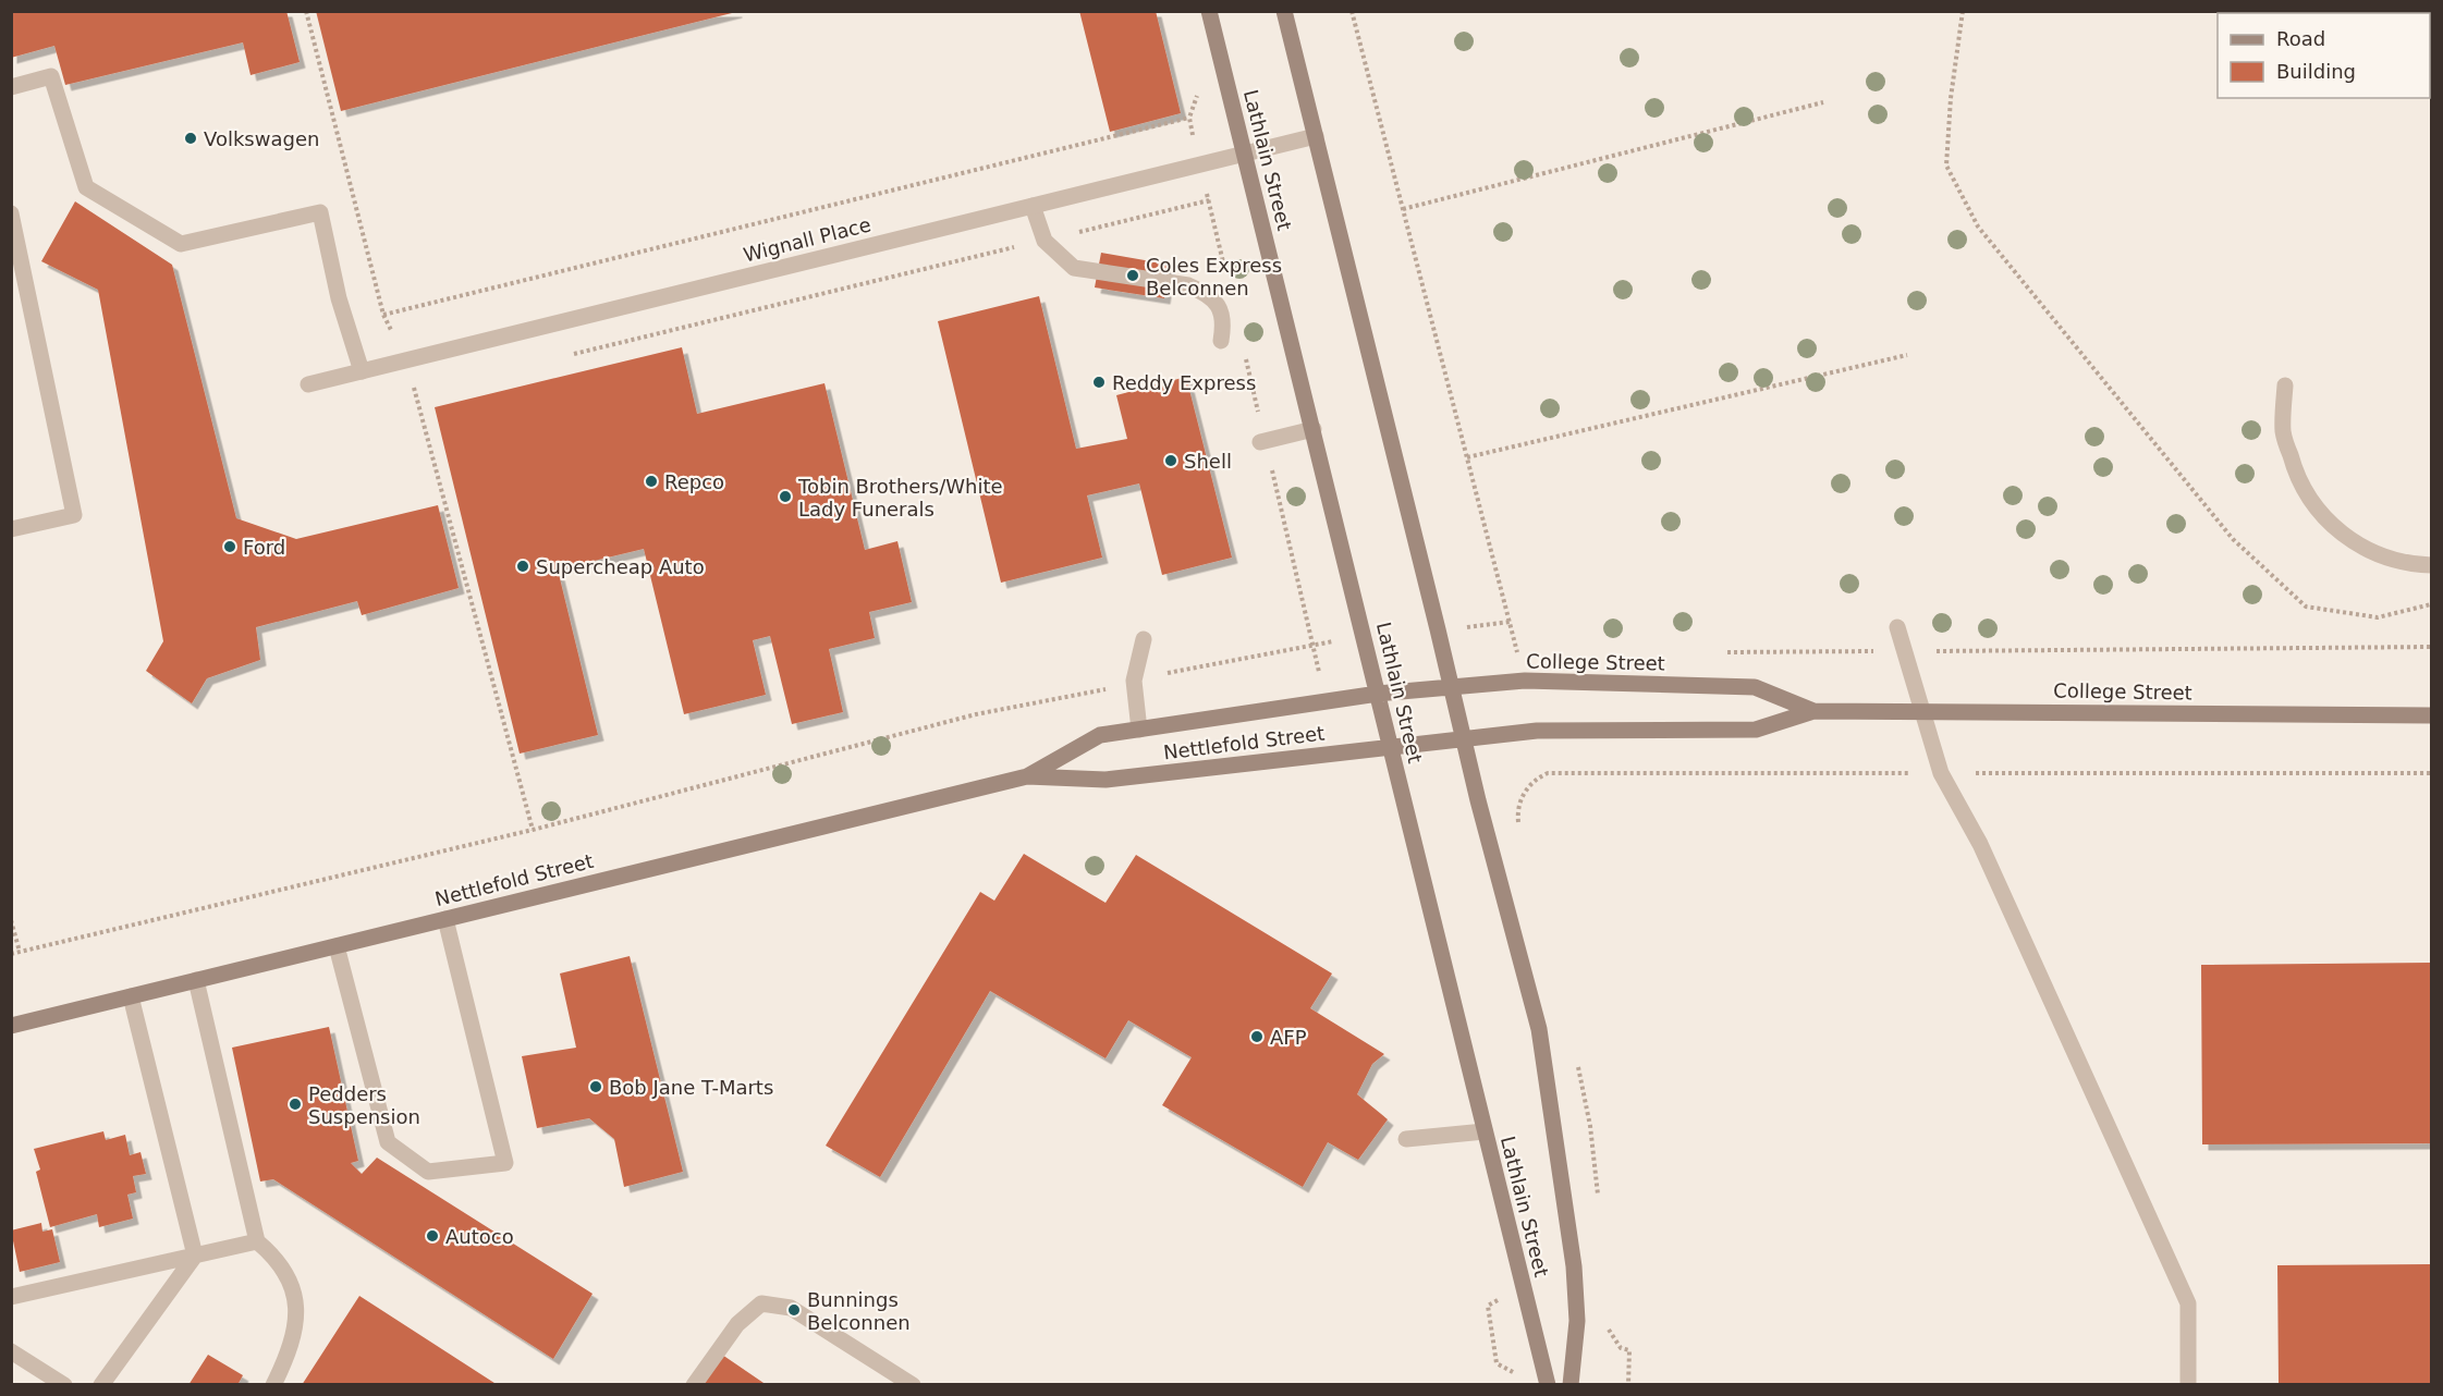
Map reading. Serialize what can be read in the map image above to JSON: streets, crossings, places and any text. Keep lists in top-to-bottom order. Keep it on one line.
{"streets":{"street":["Lathlain Street","Wignall Place","College Street","Nettlefold Street"]},"crossings":[["Lathlain Street","Wignall Place"],["Lathlain Street","College Street"],["Lathlain Street","Nettlefold Street"],["College Street","Nettlefold Street"]],"places":["Volkswagen","Coles Express Belconnen","Reddy Express","Shell","Repco","Tobin Brothers/White Lady Funerals","Ford","Supercheap Auto","AFP","Bob Jane T-Marts","Pedders Suspension","Autoco","Bunnings Belconnen"],"legend":["Road","Building"]}
